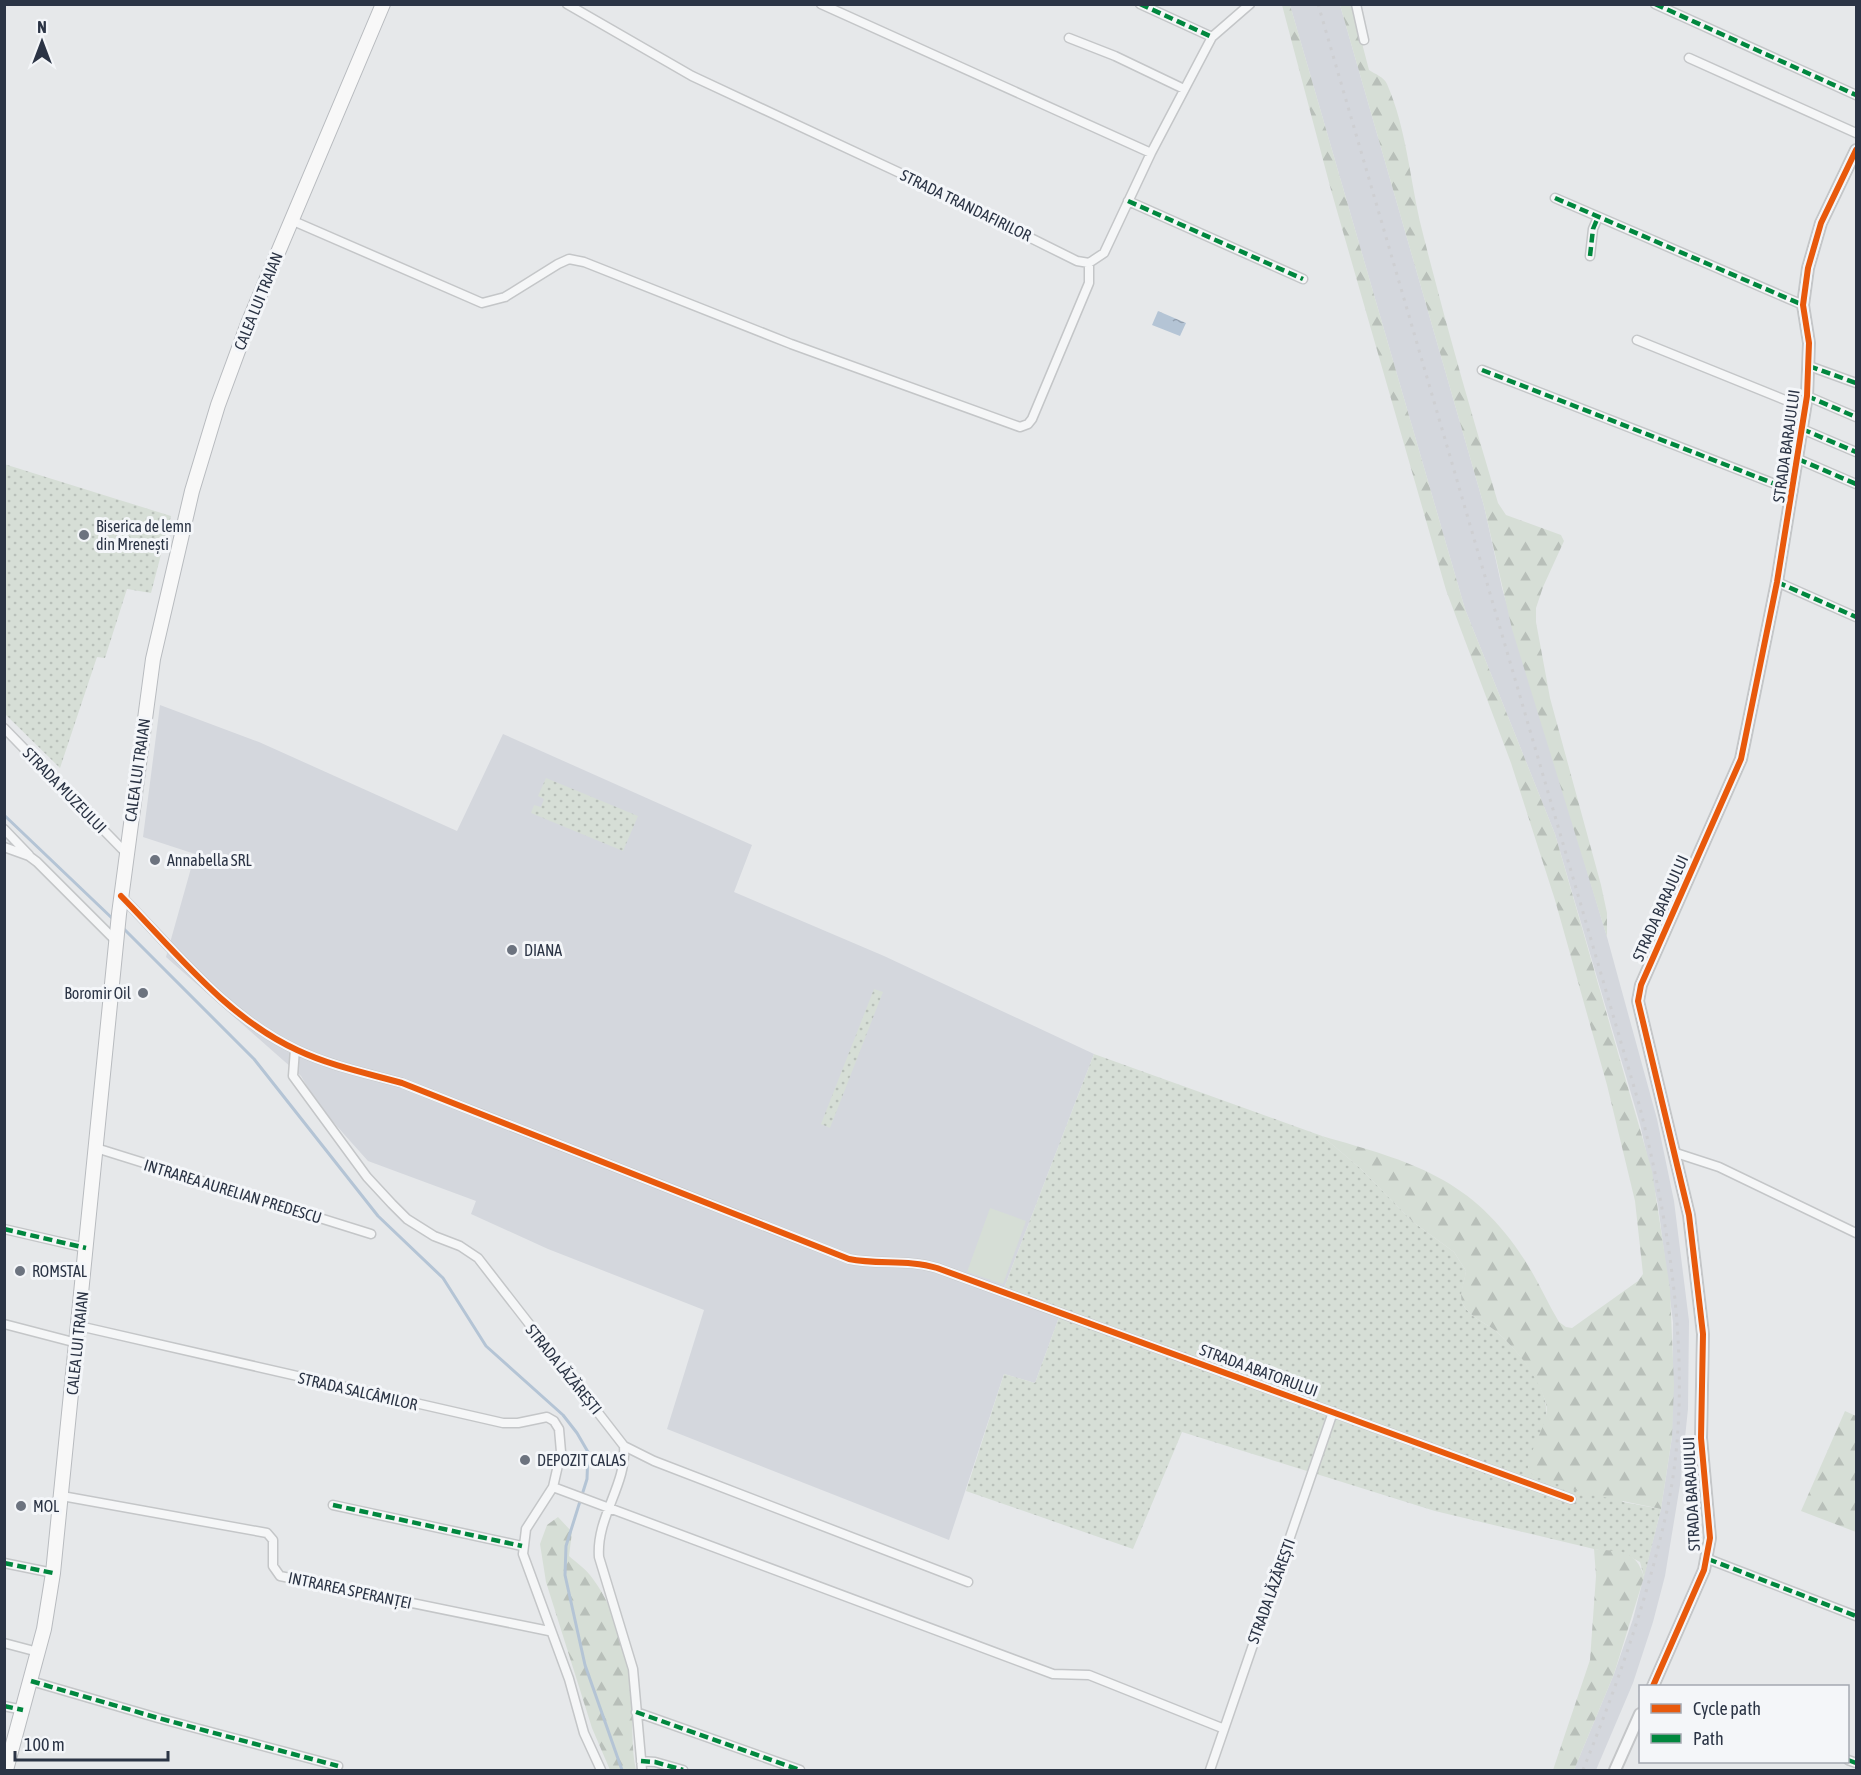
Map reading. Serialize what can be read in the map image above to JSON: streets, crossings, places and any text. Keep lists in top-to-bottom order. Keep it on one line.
{"streets":{"highway":["CALEA LUI TRAIAN"],"street":["STRADA TRANDAFIRILOR","STRADA BARAJULUI","STRADA MUZEULUI","INTRAREA AURELIAN PREDESCU","STRADA LĂZĂREȘTI","STRADA ABATORULUI","STRADA SALCÂMILOR","INTRAREA SPERANȚEI"]},"crossings":[["CALEA LUI TRAIAN","STRADA MUZEULUI"],["CALEA LUI TRAIAN","INTRAREA AURELIAN PREDESCU"],["CALEA LUI TRAIAN","STRADA ABATORULUI"],["CALEA LUI TRAIAN","STRADA SALCÂMILOR"],["CALEA LUI TRAIAN","INTRAREA SPERANȚEI"],["STRADA LĂZĂREȘTI","STRADA ABATORULUI"]],"places":["Biserica de lemn din Mrenești","Annabella SRL","DIANA","Boromir Oil","ROMSTAL","DEPOZIT CALAS","MOL"],"legend":["Cycle path","Path"],"scale_bar":"100 m","north":"top"}
